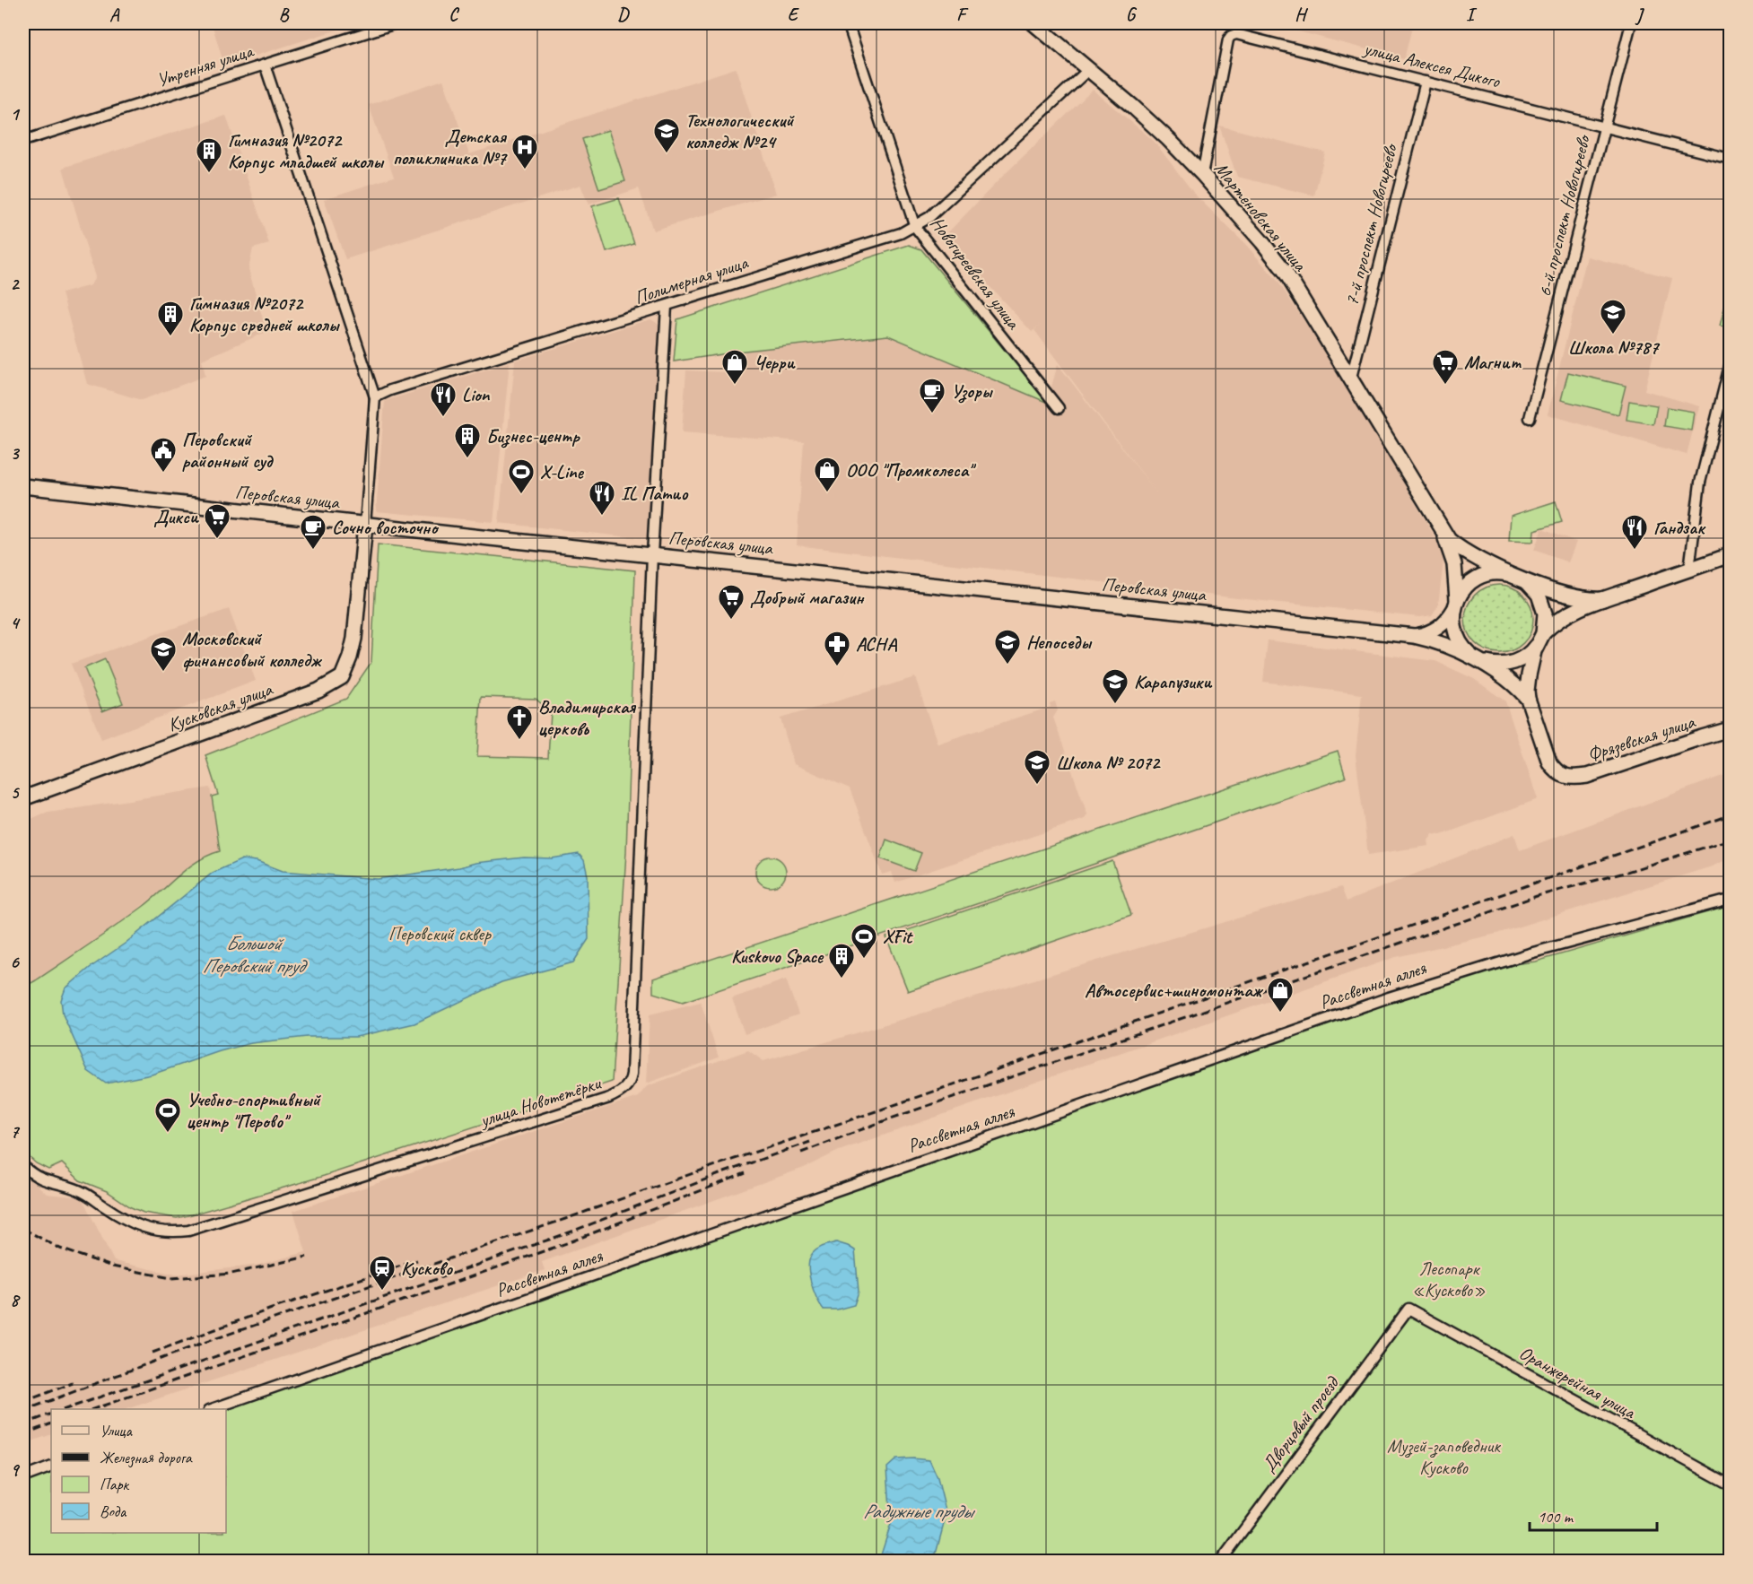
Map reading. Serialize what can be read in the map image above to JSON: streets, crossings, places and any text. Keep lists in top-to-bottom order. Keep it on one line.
{"streets":{"main road":["Мартеновская улица","Перовская улица","Кусковская улица","Фрязевская улица"],"street":["улица Алексея Дикого","Утренняя улица","6-й проспект Новогиреево","7-й проспект Новогиреево","Новогиреевская улица","Полимерная улица","Рассветная аллея","улица Новотетёрки","Оранжерейная улица","Дворцовый проезд"]},"crossings":[["улица Алексея Дикого","Мартеновская улица"],["улица Алексея Дикого","6-й проспект Новогиреево"],["улица Алексея Дикого","7-й проспект Новогиреево"],["Мартеновская улица","7-й проспект Новогиреево"],["Мартеновская улица","Полимерная улица"],["Новогиреевская улица","Полимерная улица"],["Перовская улица","Кусковская улица"],["Перовская улица","улица Новотетёрки"],["Оранжерейная улица","Дворцовый проезд"]],"water":["Большой Перовский пруд","Радужные пруды"],"parks":["Перовский сквер","Лесопарк «Кусково»","Музей-заповедник Кусково"],"places":{"school or university":["Технологический колледж №24","Школа №787","Непоседы","Московский финансовый колледж","Карапузики","Школа № 2072"],"hospital":["Детская поликлиника №7"],"building":["Гимназия №2072 Корпус младшей школы","Гимназия №2072 Корпус средней школы","Бизнес-центр","Kuskovo Space"],"shop":["Черри","ООО \"Промколеса\"","Автосервис+шиномонтаж"],"supermarket":["Магнит","Дикси","Добрый магазин"],"cafe":["Узоры","Сочно восточно"],"restaurant":["Lion","IL Патио","Гандзак"],"public building":["Перовский районный суд"],"sports":["X-Line","XFit","Учебно-спортивный центр \"Перово\""],"pharmacy":["АСНА"],"church":["Владимирская церковь"],"station":["Кусково"]},"legend":["Улица","Железная дорога","Парк","Вода"],"scale_bar":"100 m","grid":{"columns":["A","B","C","D","E","F","G","H","I","J"],"rows":["1","2","3","4","5","6","7","8","9"]}}
